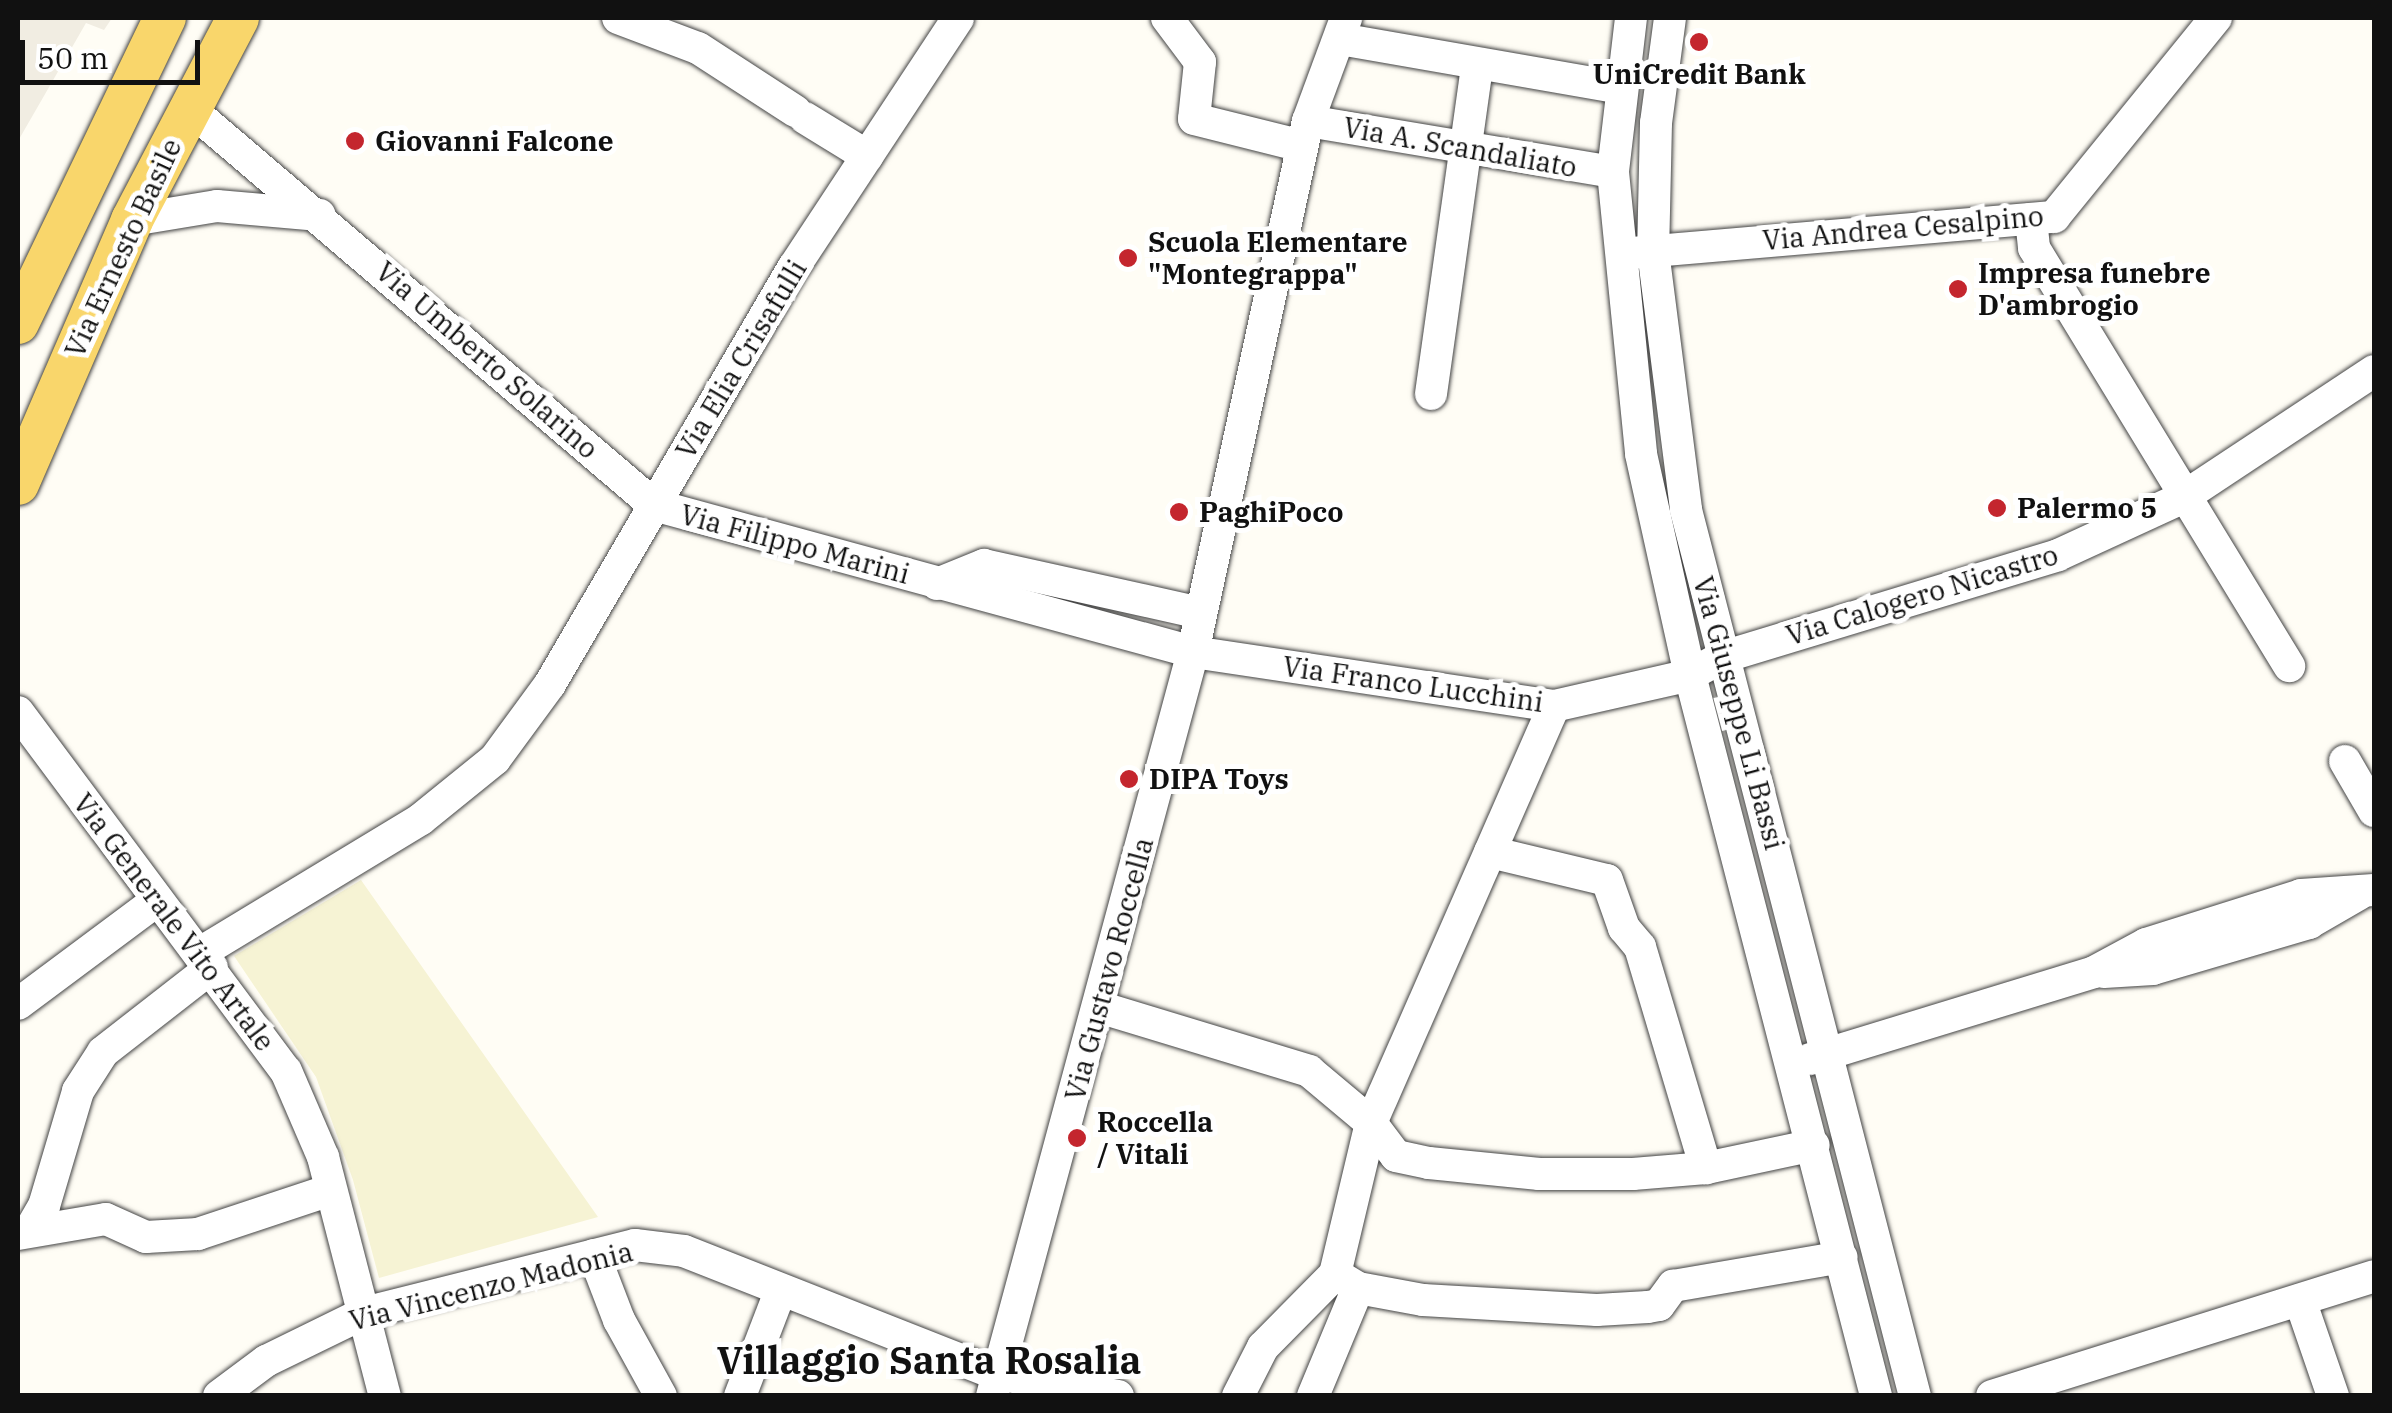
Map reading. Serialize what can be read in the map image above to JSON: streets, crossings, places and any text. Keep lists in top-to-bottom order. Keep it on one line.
{"streets":{"main road":["Via Ernesto Basile"],"street":["Via A. Scandaliato","Via Andrea Cesalpino","Via Elia Crisafulli","Via Umberto Solarino","Via Filippo Marini","Via Calogero Nicastro","Via Franco Lucchini","Via Giuseppe Li Bassi","Via Generale Vito Artale","Via Gustavo Roccella","Via Vincenzo Madonia"]},"crossings":[["Via A. Scandaliato","Via Giuseppe Li Bassi"],["Via A. Scandaliato","Via Gustavo Roccella"],["Via Andrea Cesalpino","Via Giuseppe Li Bassi"],["Via Ernesto Basile","Via Umberto Solarino"],["Via Elia Crisafulli","Via Umberto Solarino"],["Via Elia Crisafulli","Via Filippo Marini"],["Via Elia Crisafulli","Via Generale Vito Artale"],["Via Umberto Solarino","Via Filippo Marini"],["Via Filippo Marini","Via Franco Lucchini"],["Via Filippo Marini","Via Gustavo Roccella"],["Via Calogero Nicastro","Via Franco Lucchini"],["Via Calogero Nicastro","Via Giuseppe Li Bassi"],["Via Franco Lucchini","Via Giuseppe Li Bassi"],["Via Franco Lucchini","Via Gustavo Roccella"],["Via Generale Vito Artale","Via Vincenzo Madonia"],["Via Gustavo Roccella","Via Vincenzo Madonia"]],"districts":["Villaggio Santa Rosalia"],"places":["UniCredit Bank","Giovanni Falcone","Scuola Elementare \"Montegrappa\"","Impresa funebre D'ambrogio","Palermo 5","PaghiPoco","DIPA Toys","Roccella / Vitali"],"scale_bar":"50 m"}
